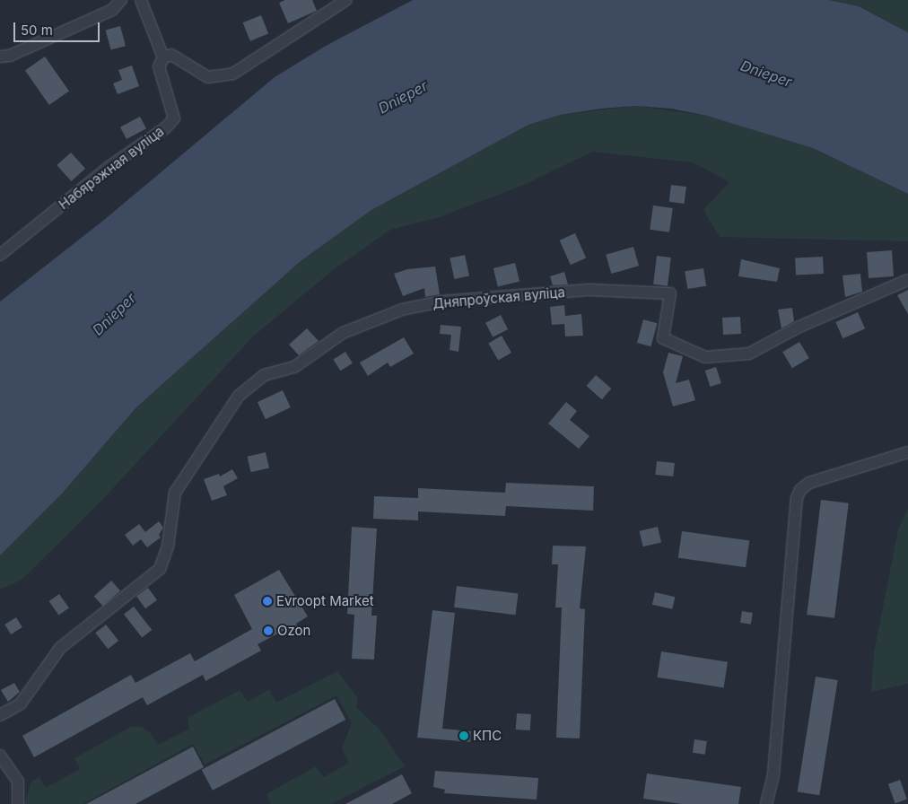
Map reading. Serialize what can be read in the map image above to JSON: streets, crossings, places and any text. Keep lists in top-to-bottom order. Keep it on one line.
{"streets":{"street":["Набярэжная вуліца","Дняпроўская вуліца"]},"water":["Dnieper"],"places":["Evroopt Market","Ozon","КПС"],"scale_bar":"50 m"}
